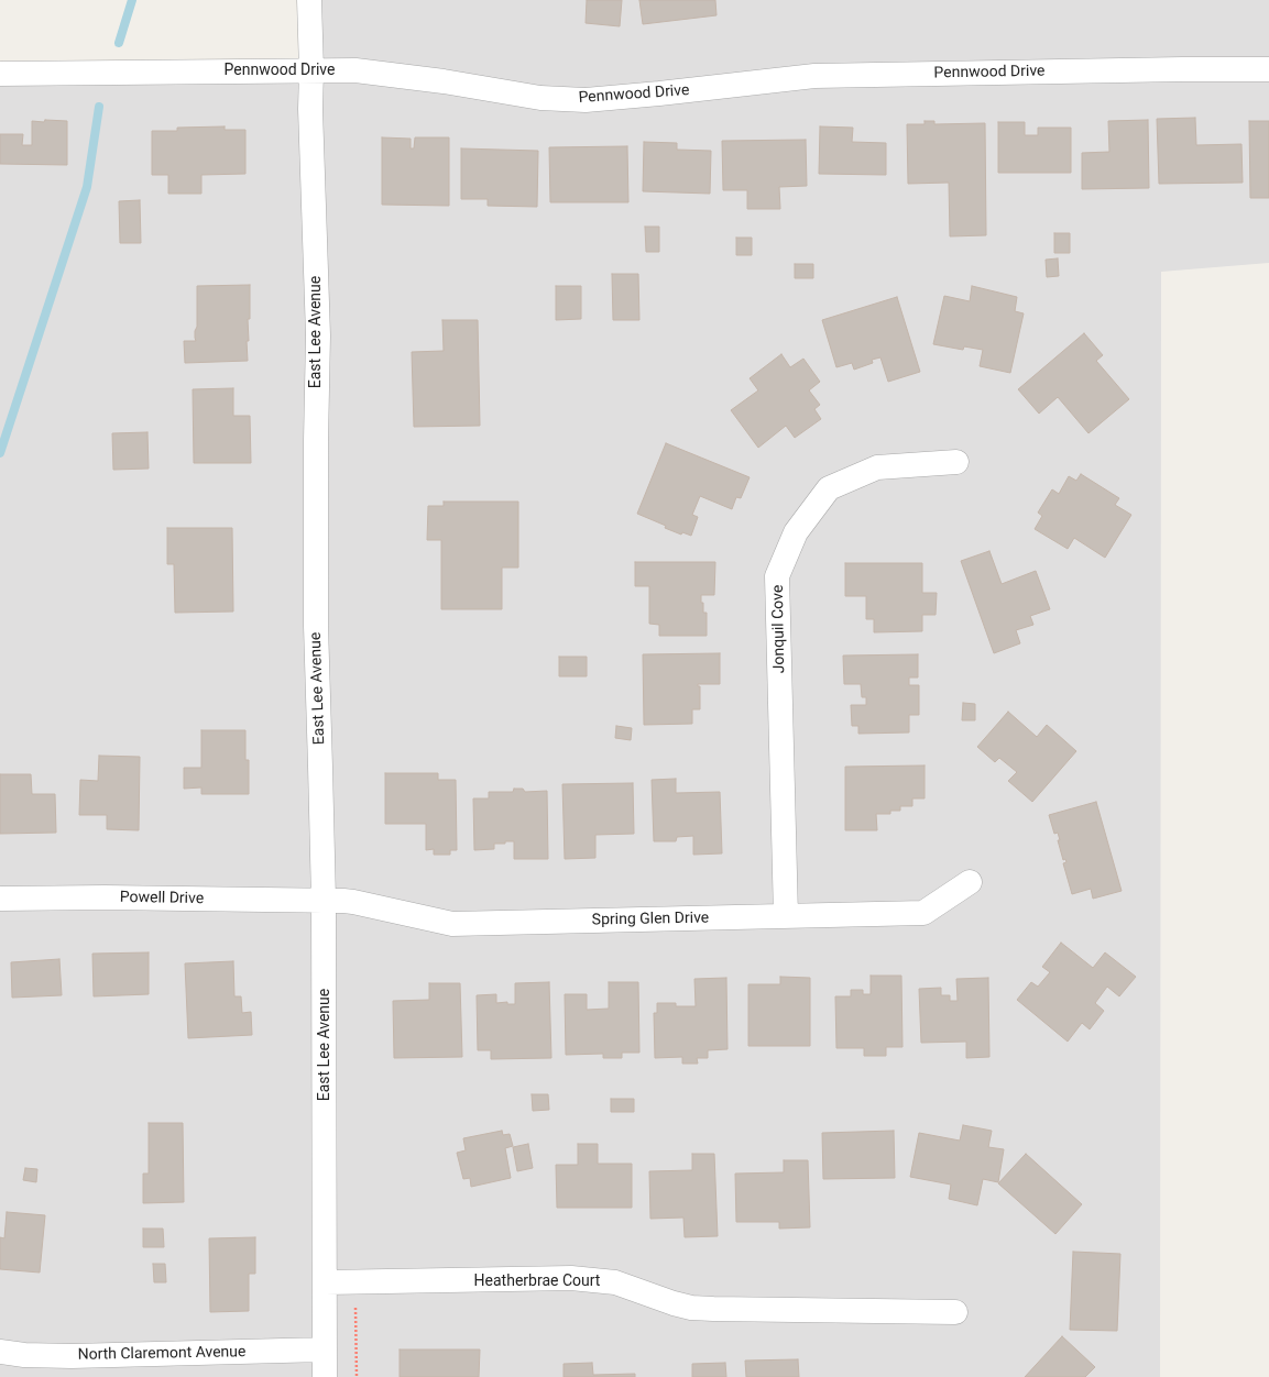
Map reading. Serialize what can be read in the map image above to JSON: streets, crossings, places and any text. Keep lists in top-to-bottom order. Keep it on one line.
{"streets":{"street":["Pennwood Drive","East Lee Avenue","Jonquil Cove","Powell Drive","Spring Glen Drive","Heatherbrae Court","North Claremont Avenue"]},"crossings":[["Pennwood Drive","East Lee Avenue"],["East Lee Avenue","Powell Drive"],["East Lee Avenue","Spring Glen Drive"],["East Lee Avenue","Heatherbrae Court"],["East Lee Avenue","North Claremont Avenue"],["Jonquil Cove","Spring Glen Drive"],["Powell Drive","Spring Glen Drive"]]}
